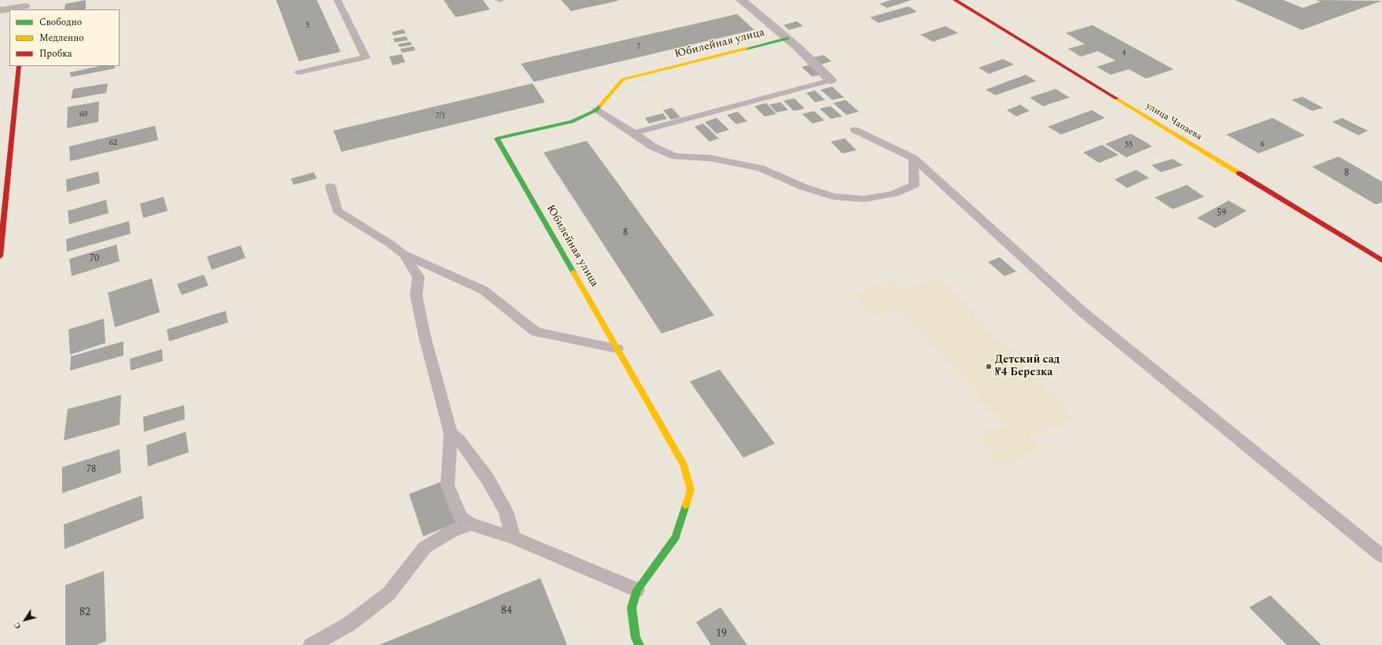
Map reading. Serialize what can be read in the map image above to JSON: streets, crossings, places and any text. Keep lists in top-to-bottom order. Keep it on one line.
{"streets":{"street":["Юбилейная улица","улица Чапаева"]},"places":["Детский сад №4 Березка"],"house_numbers":["5","7","4","60","7/1","62","6","55","8","59","8","70","78","84","82","19"],"legend":["Свободно","Медленно","Пробка"],"north":"bottom left"}
